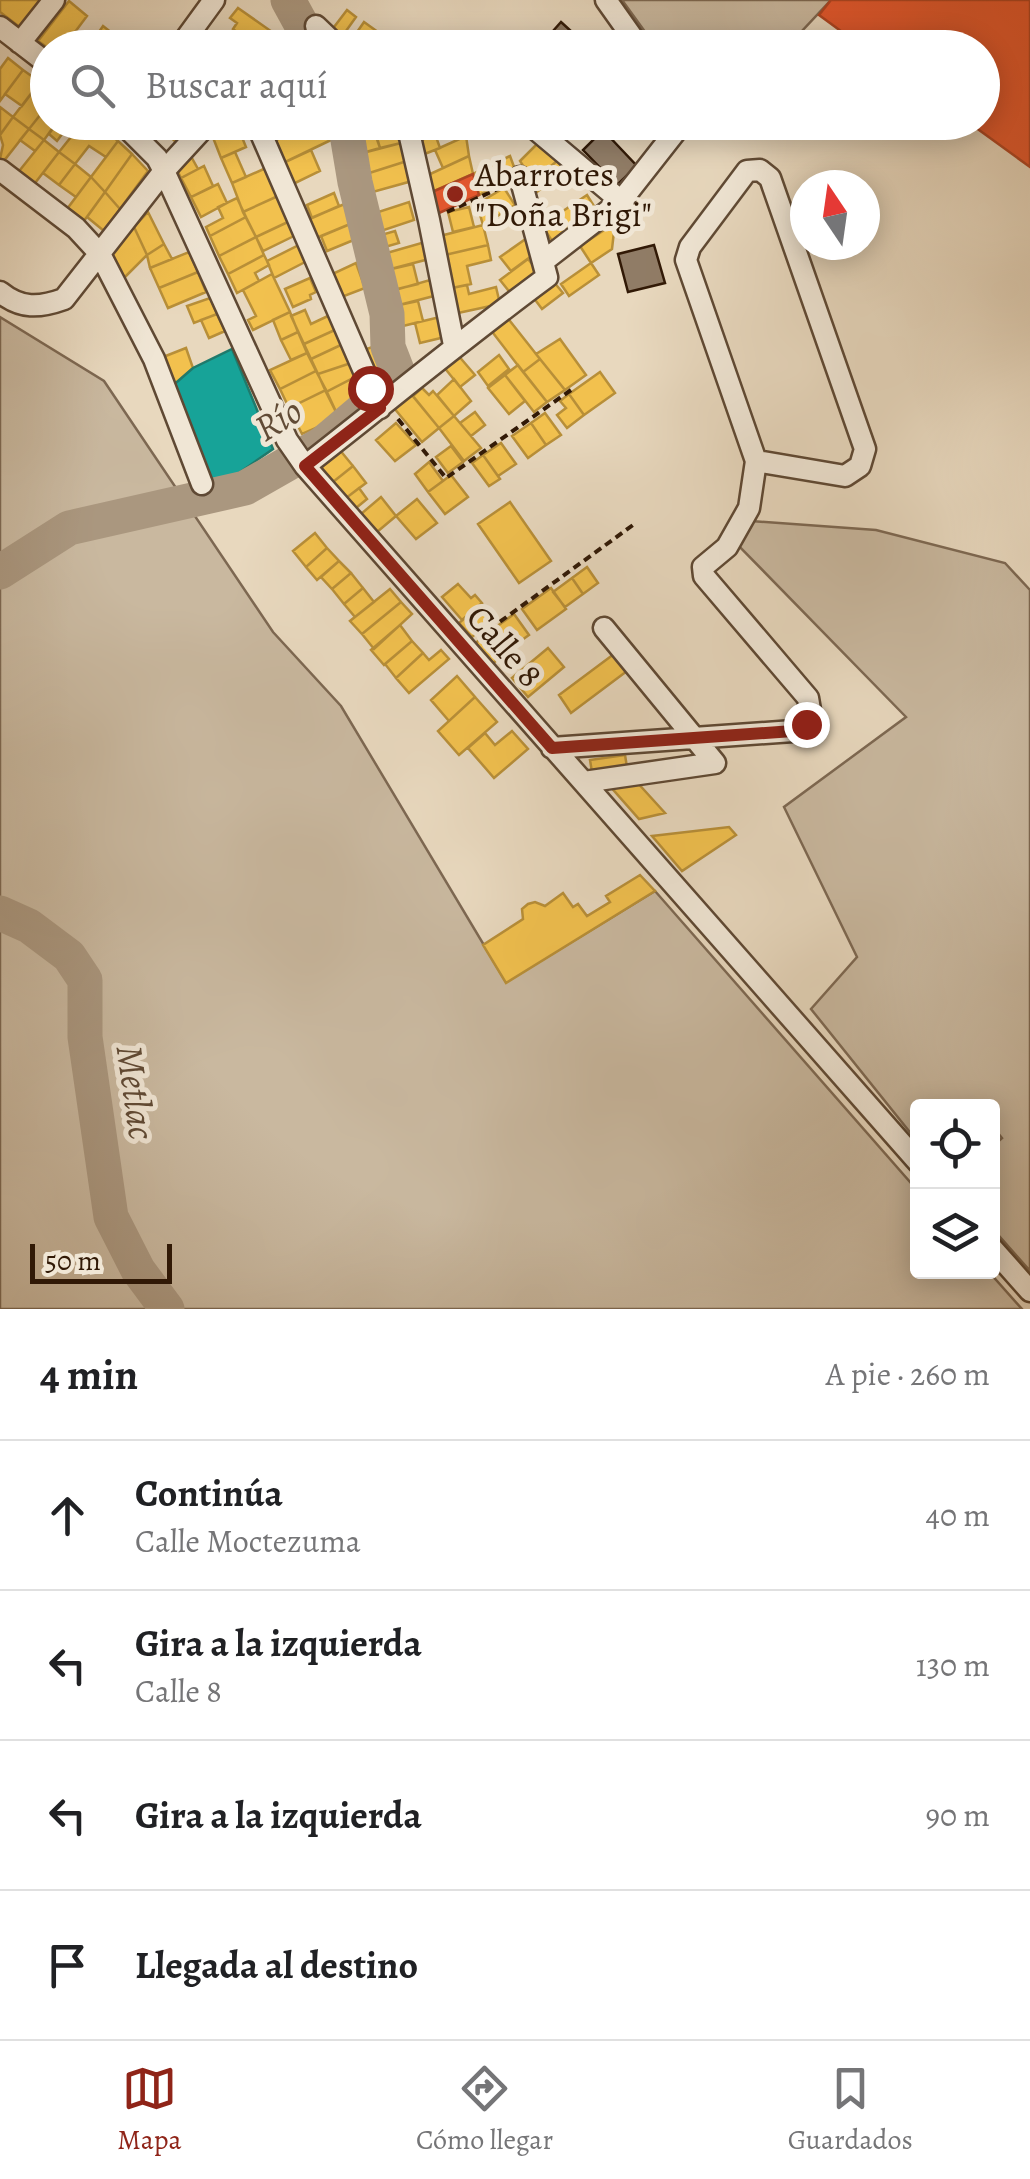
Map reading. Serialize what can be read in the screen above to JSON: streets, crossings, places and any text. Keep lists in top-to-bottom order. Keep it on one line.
{"streets":{"street":["Calle 8"]},"water":["Río","Metlac"],"places":["Abarrotes \"Doña Brigi\""],"scale_bar":"50 m","north":"top","page":{"search":"Buscar aquí","scale":"50 m","heading":["4 min","A pie · 260 m"],"list":[["Continúa","Calle Moctezuma","40 m"],["Gira a la izquierda","Calle 8","130 m"],["Gira a la izquierda","90 m"],"Llegada al destino"],"nav":["Mapa","Cómo llegar","Guardados"]}}
